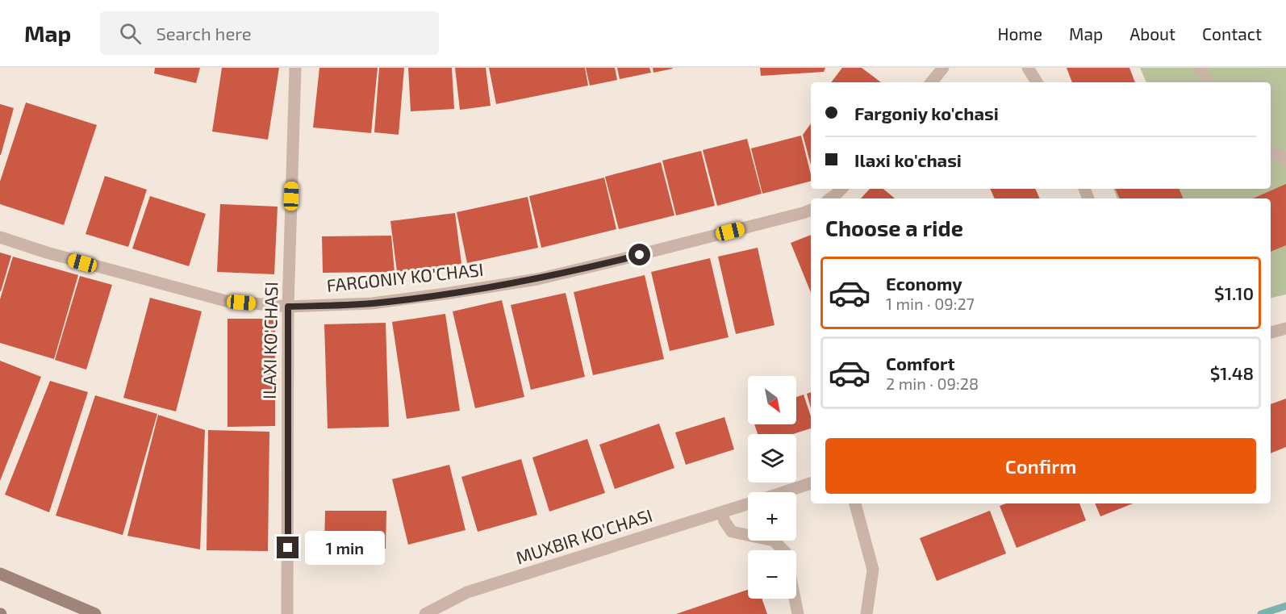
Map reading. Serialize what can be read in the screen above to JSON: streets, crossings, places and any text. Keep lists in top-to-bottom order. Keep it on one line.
{"streets":{"street":["FARGONIY KO'CHASI","ILAXI KO'CHASI","MUXBIR KO'CHASI"]},"crossings":[["FARGONIY KO'CHASI","ILAXI KO'CHASI"]],"north":"bottom right","page":{"header":"Map","search":"Search here","nav":["Home","Map","About","Contact"],"banner":["Fargoniy ko'chasi","Ilaxi ko'chasi"],"heading":"Choose a ride","list":[{"name":"Economy","note":"1 min · 09:27","value":"$1.10"},{"name":"Comfort","note":"2 min · 09:28","value":"$1.48"}],"map_buttons":["+","−"],"buttons":"Confirm","bubble":"1 min"}}
